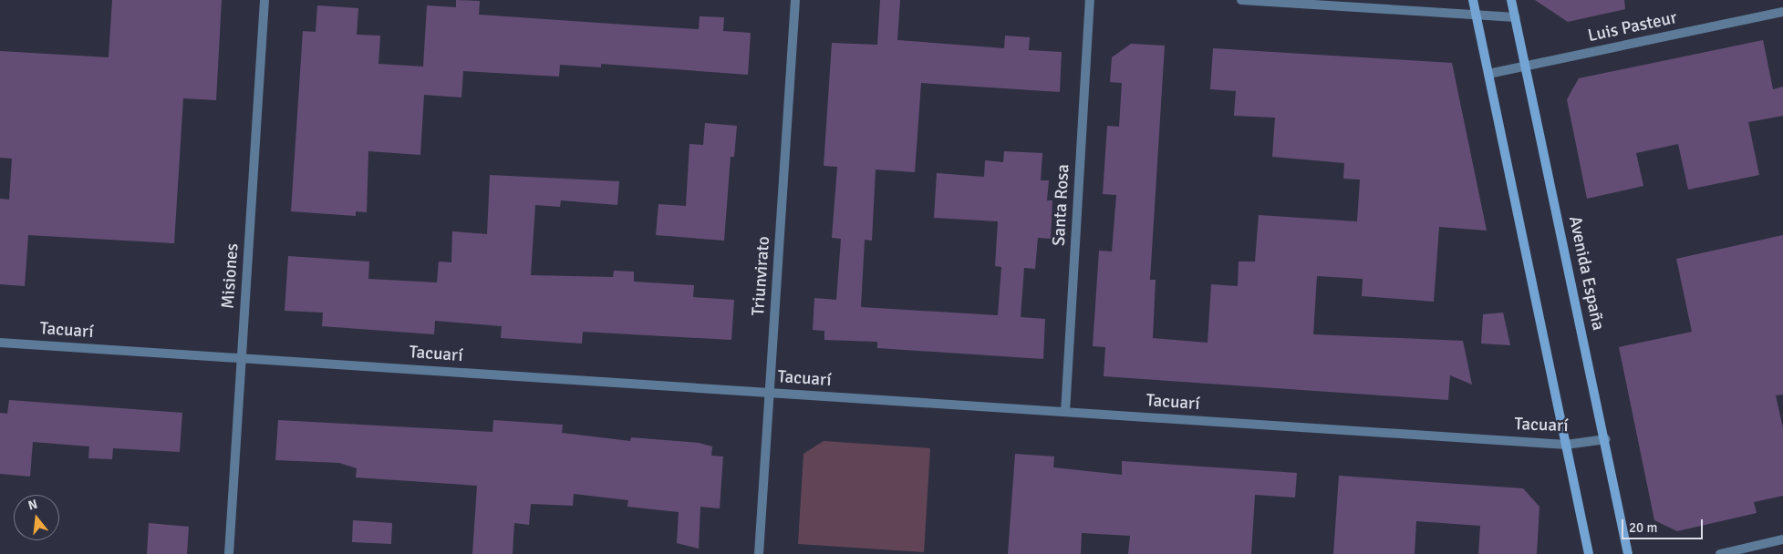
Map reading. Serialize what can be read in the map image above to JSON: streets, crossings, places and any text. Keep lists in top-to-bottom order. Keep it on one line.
{"streets":{"main road":["Avenida España"],"street":["Luis Pasteur","Santa Rosa","Misiones","Triunvirato","Tacuarí"]},"crossings":[["Luis Pasteur","Avenida España"],["Santa Rosa","Tacuarí"],["Avenida España","Tacuarí"],["Misiones","Tacuarí"],["Triunvirato","Tacuarí"]],"scale_bar":"20 m","north":"top"}
